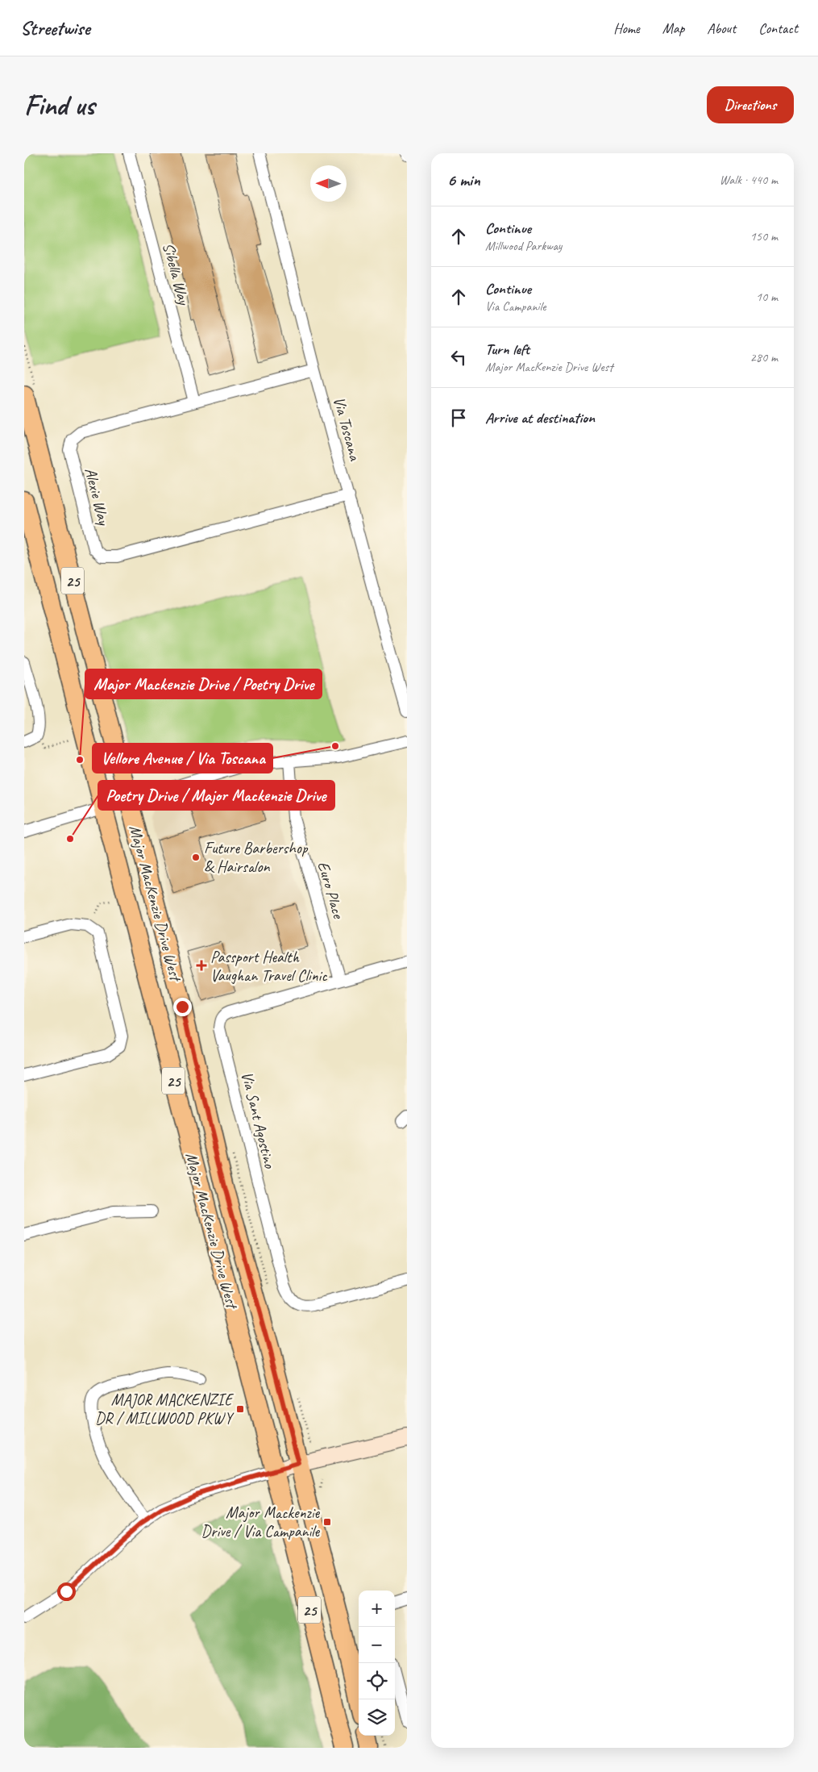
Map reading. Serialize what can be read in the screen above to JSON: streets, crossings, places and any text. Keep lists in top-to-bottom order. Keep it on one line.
{"streets":{"main road":["25","Major MacKenzie Drive West"],"street":["Sibella Way","Via Toscana","Alexie Way","Euro Place","Via Sant Agostino"]},"crossings":[["Sibella Way","Alexie Way"],["Via Toscana","Alexie Way"],["Euro Place","Via Sant Agostino"]],"places":{"other":["Vellore Avenue / Via Toscana","Major Mackenzie Drive / Poetry Drive","Poetry Drive / Major Mackenzie Drive","Future Barbershop & Hairsalon"],"health":["Passport Health Vaughan Travel Clinic"],"transit":["MAJOR MACKENZIE DR / MILLWOOD PKWY","Major Mackenzie Drive / Via Campanile"]},"north":"left","page":{"header":"Streetwise","nav":["Home","Map","About","Contact"],"buttons":"Directions","title":"Find us","heading":["6 min","Walk · 440 m"],"list":[["Continue","Millwood Parkway","150 m"],["Continue","Via Campanile","10 m"],["Turn left","Major MacKenzie Drive West","280 m"],"Arrive at destination"],"map_buttons":["+","−"]}}
